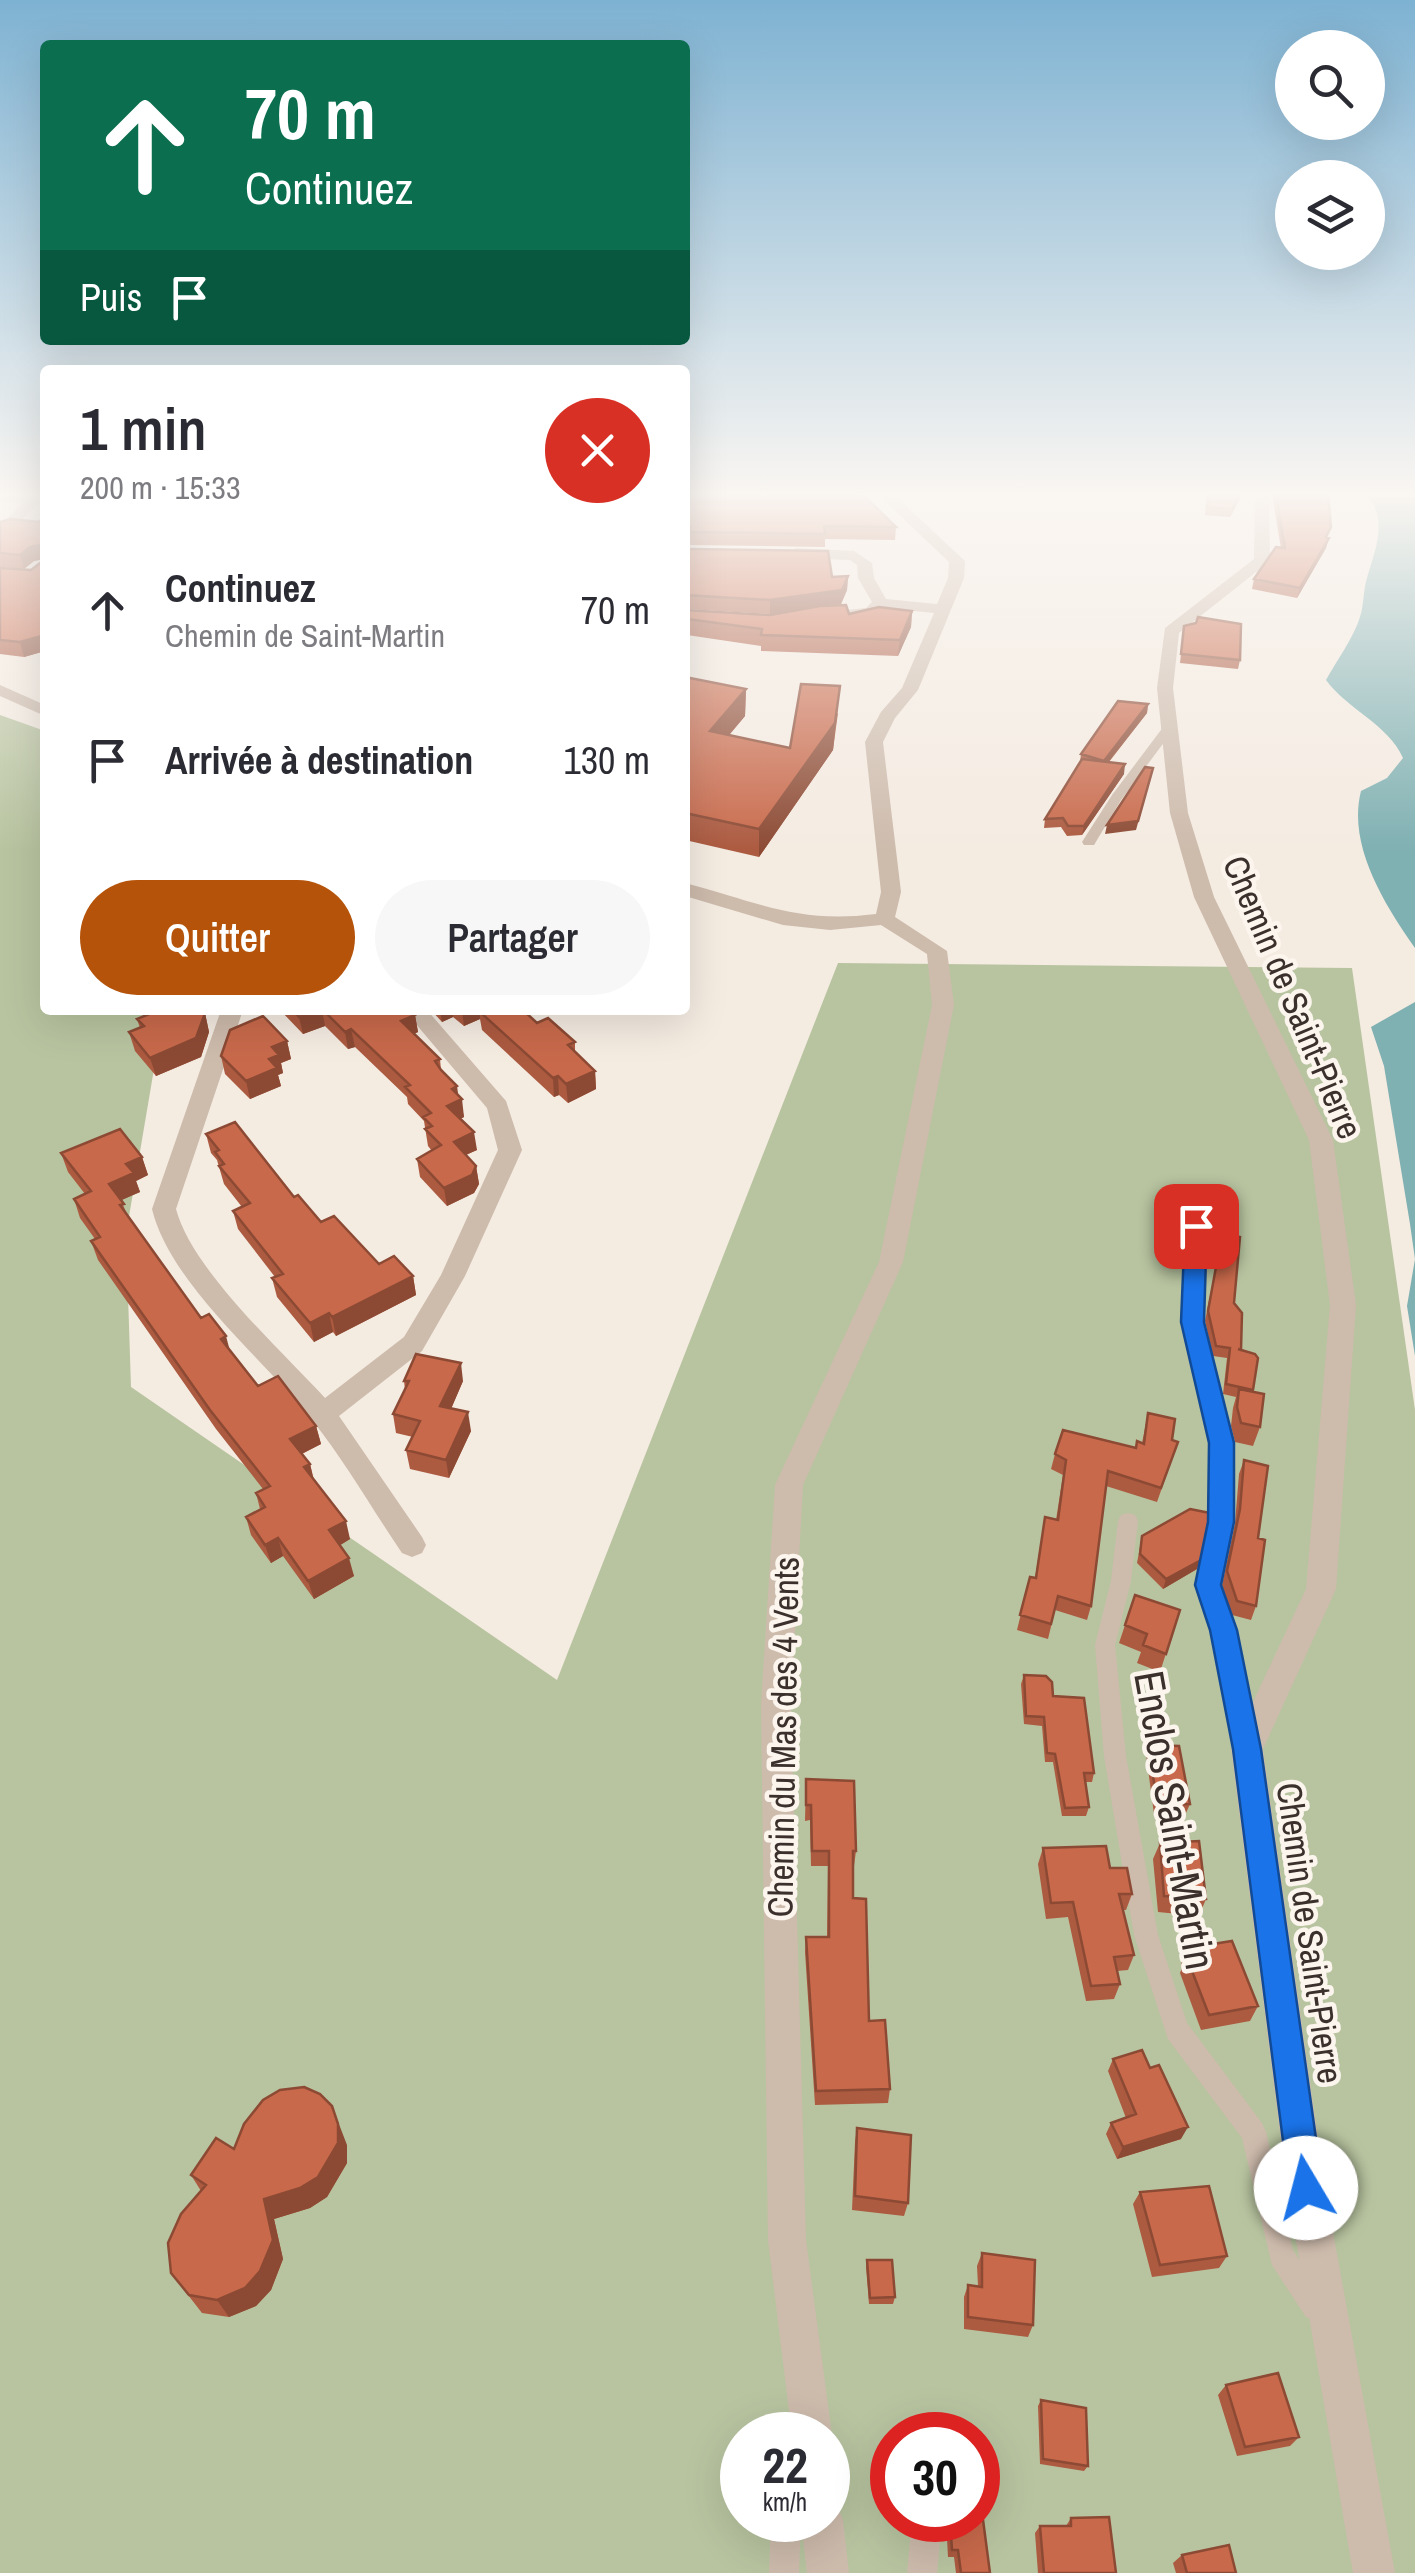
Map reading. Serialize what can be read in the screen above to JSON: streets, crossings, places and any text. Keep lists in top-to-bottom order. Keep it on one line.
{"streets":{"street":["Chemin de Saint-Pierre","Chemin du Mas des 4 Vents"],"lane":["Enclos Saint-Martin"]},"crossings":[["Chemin de Saint-Pierre","Enclos Saint-Martin"]],"page":{"turn":["70 m","Continuez"],"then":"Puis","heading":["1 min","200 m · 15:33"],"list":[{"name":"Continuez","note":"Chemin de Saint-Martin","value":"70 m"},{"name":"Arrivée à destination","value":"130 m"}],"buttons":["Quitter","Partager"],"speed":"22 km/h","limit":"30"}}
